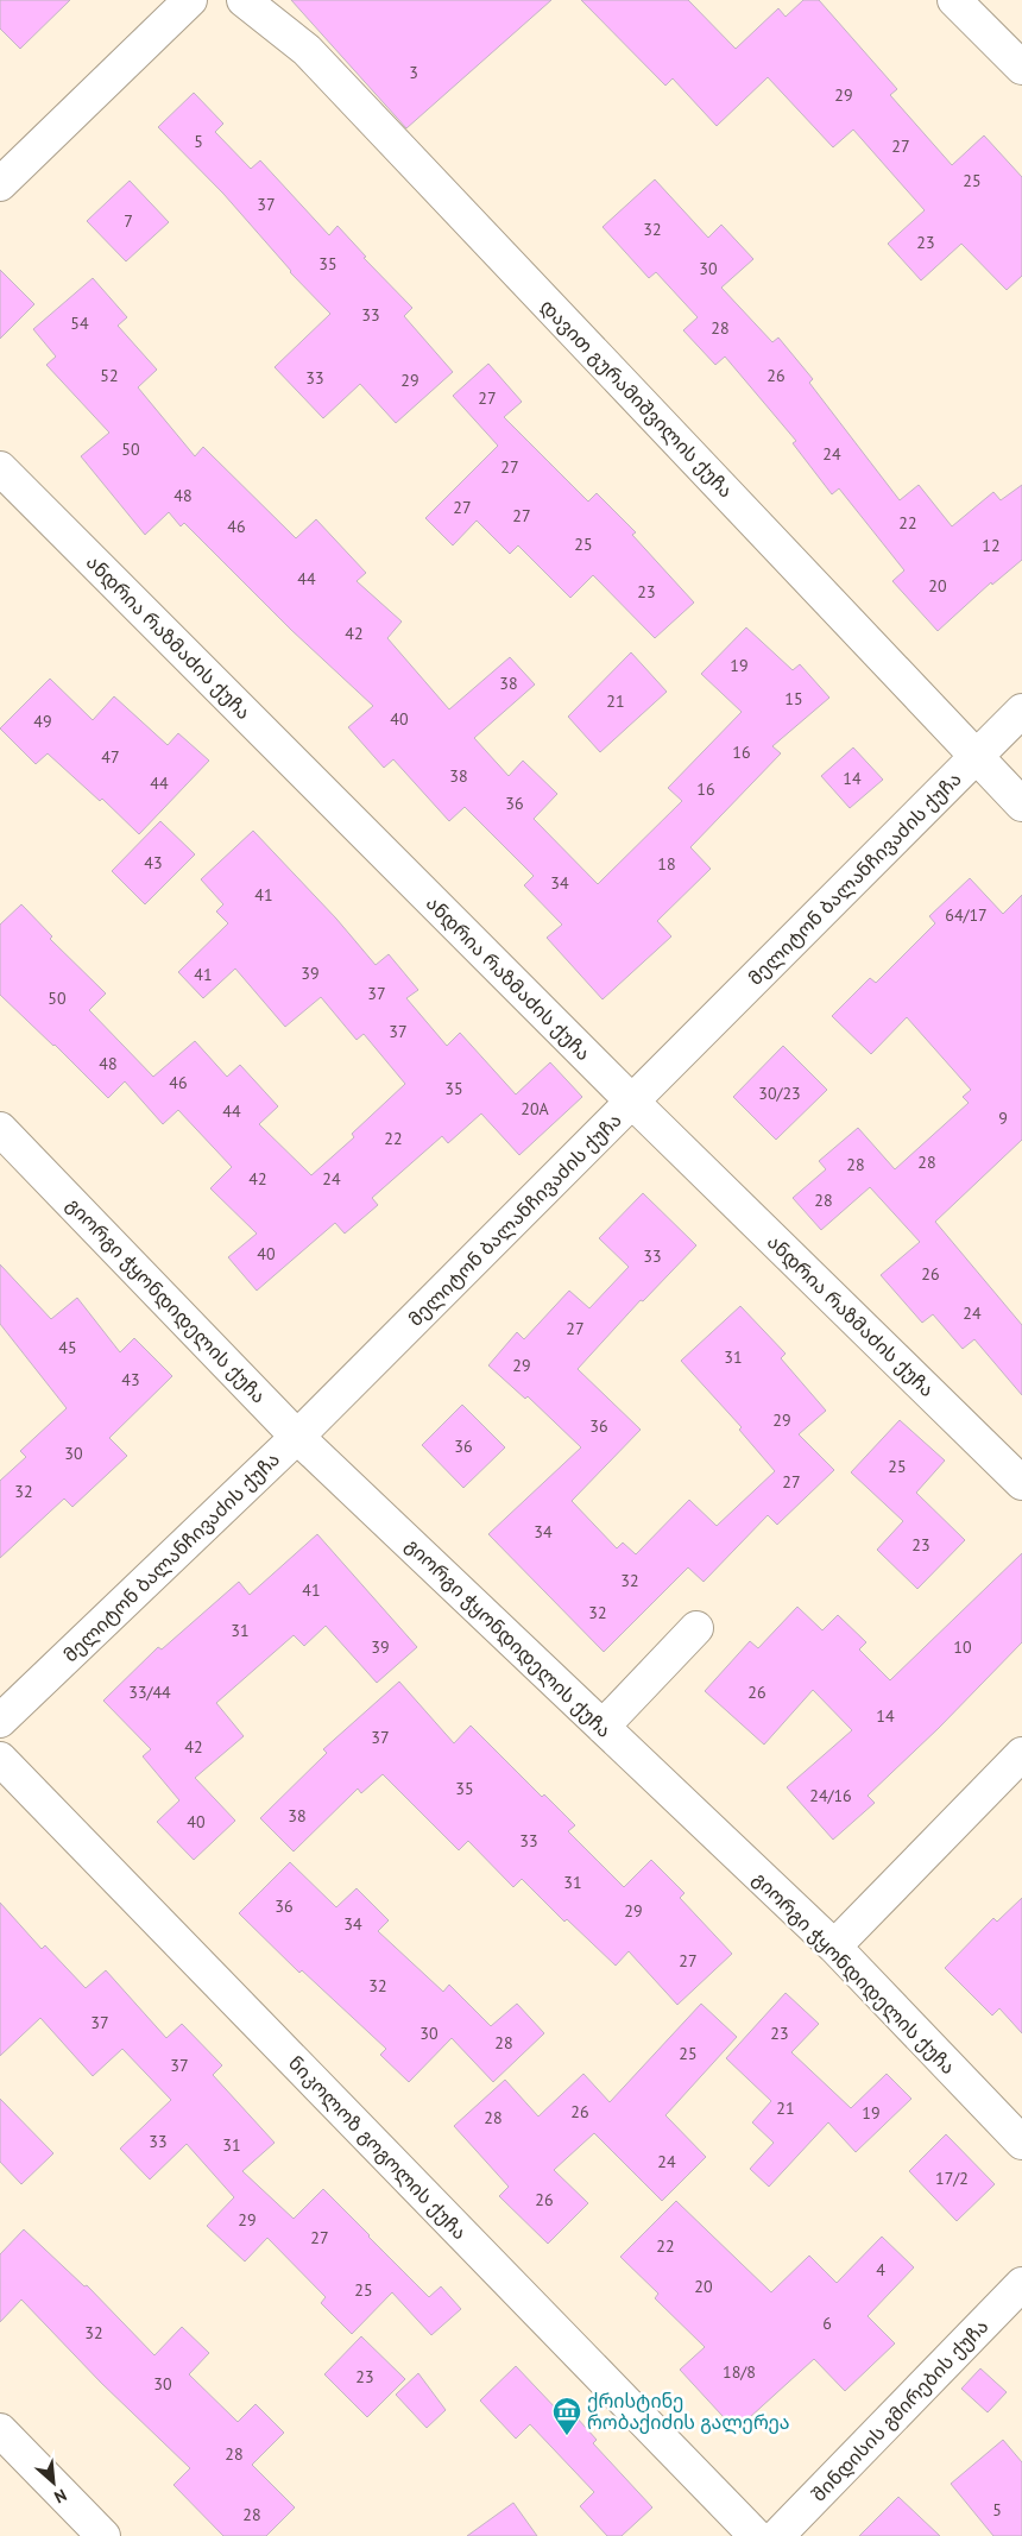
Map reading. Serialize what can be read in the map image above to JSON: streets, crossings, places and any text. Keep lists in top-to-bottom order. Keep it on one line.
{"streets":{"street":["დავით გურამიშვილის ქუჩა","ანდრია რაზმაძის ქუჩა","მელიტონ ბალანჩივაძის ქუჩა","გიორგი ჭყონდიდელის ქუჩა","ნიკოლოზ გოგოლის ქუჩა","შინდისის გმირების ქუჩა"]},"crossings":[["დავით გურამიშვილის ქუჩა","მელიტონ ბალანჩივაძის ქუჩა"],["ანდრია რაზმაძის ქუჩა","მელიტონ ბალანჩივაძის ქუჩა"],["მელიტონ ბალანჩივაძის ქუჩა","გიორგი ჭყონდიდელის ქუჩა"]],"places":{"museum":["ქრისტინე რობაქიძის გალერეა"]},"house_numbers":["3","29","5","27","25","37","7","32","23","35","30","33","54","28","52","26","33","29","27","50","24","27","48","27","27","22","46","25","12","44","20","23","42","19","38","15","21","40","49","16","47","38","14","44","16","36","43","18","34","41","64/17","39","41","37","50","37","48","46","35","30/23","20A","44","9","22","28","28","42","24","28","40","33","26","24","27","45","31","29","43","29","36","36","30","25","27","32","34","23","32","41","32","31","39","10","33/44","26","14","37","42","35","24/16","38","40","33","31","36","29","34","27","32","37","30","23","28","25","37","21","26","19","28","33","31","24","17/2","26","29","27","22","4","20","25","6","32","18/8","23","30","28","5","28"],"north":"bottom right"}
